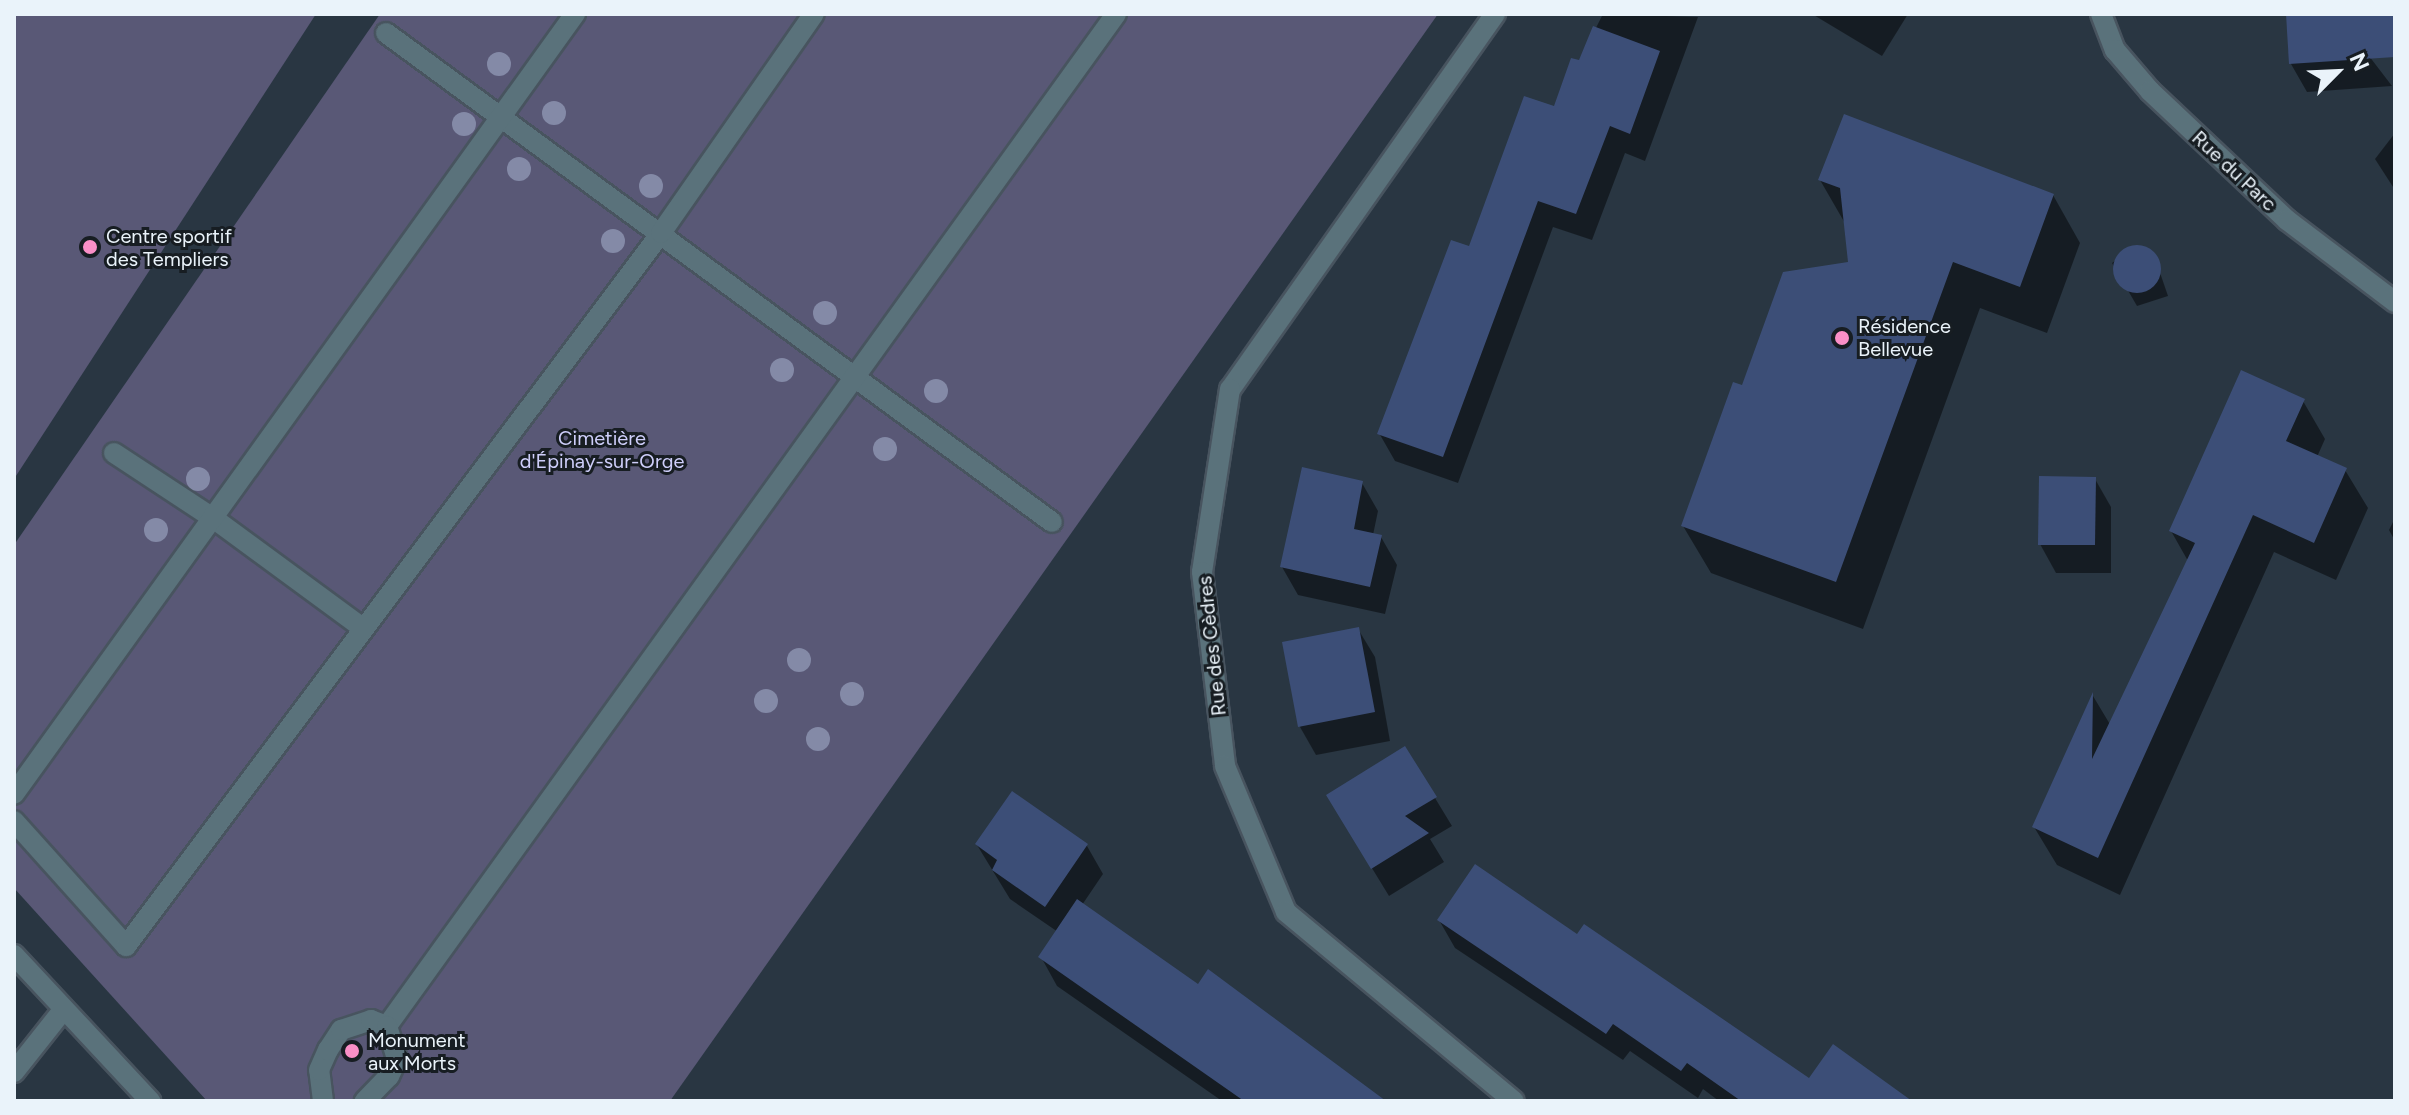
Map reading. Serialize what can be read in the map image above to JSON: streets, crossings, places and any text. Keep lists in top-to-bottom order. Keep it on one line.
{"streets":{"street":["Rue du Parc","Rue des Cèdres"]},"parks":["Cimetière d'Épinay-sur-Orge"],"places":["Centre sportif des Templiers","Résidence Bellevue","Monument aux Morts"],"north":"top right"}
